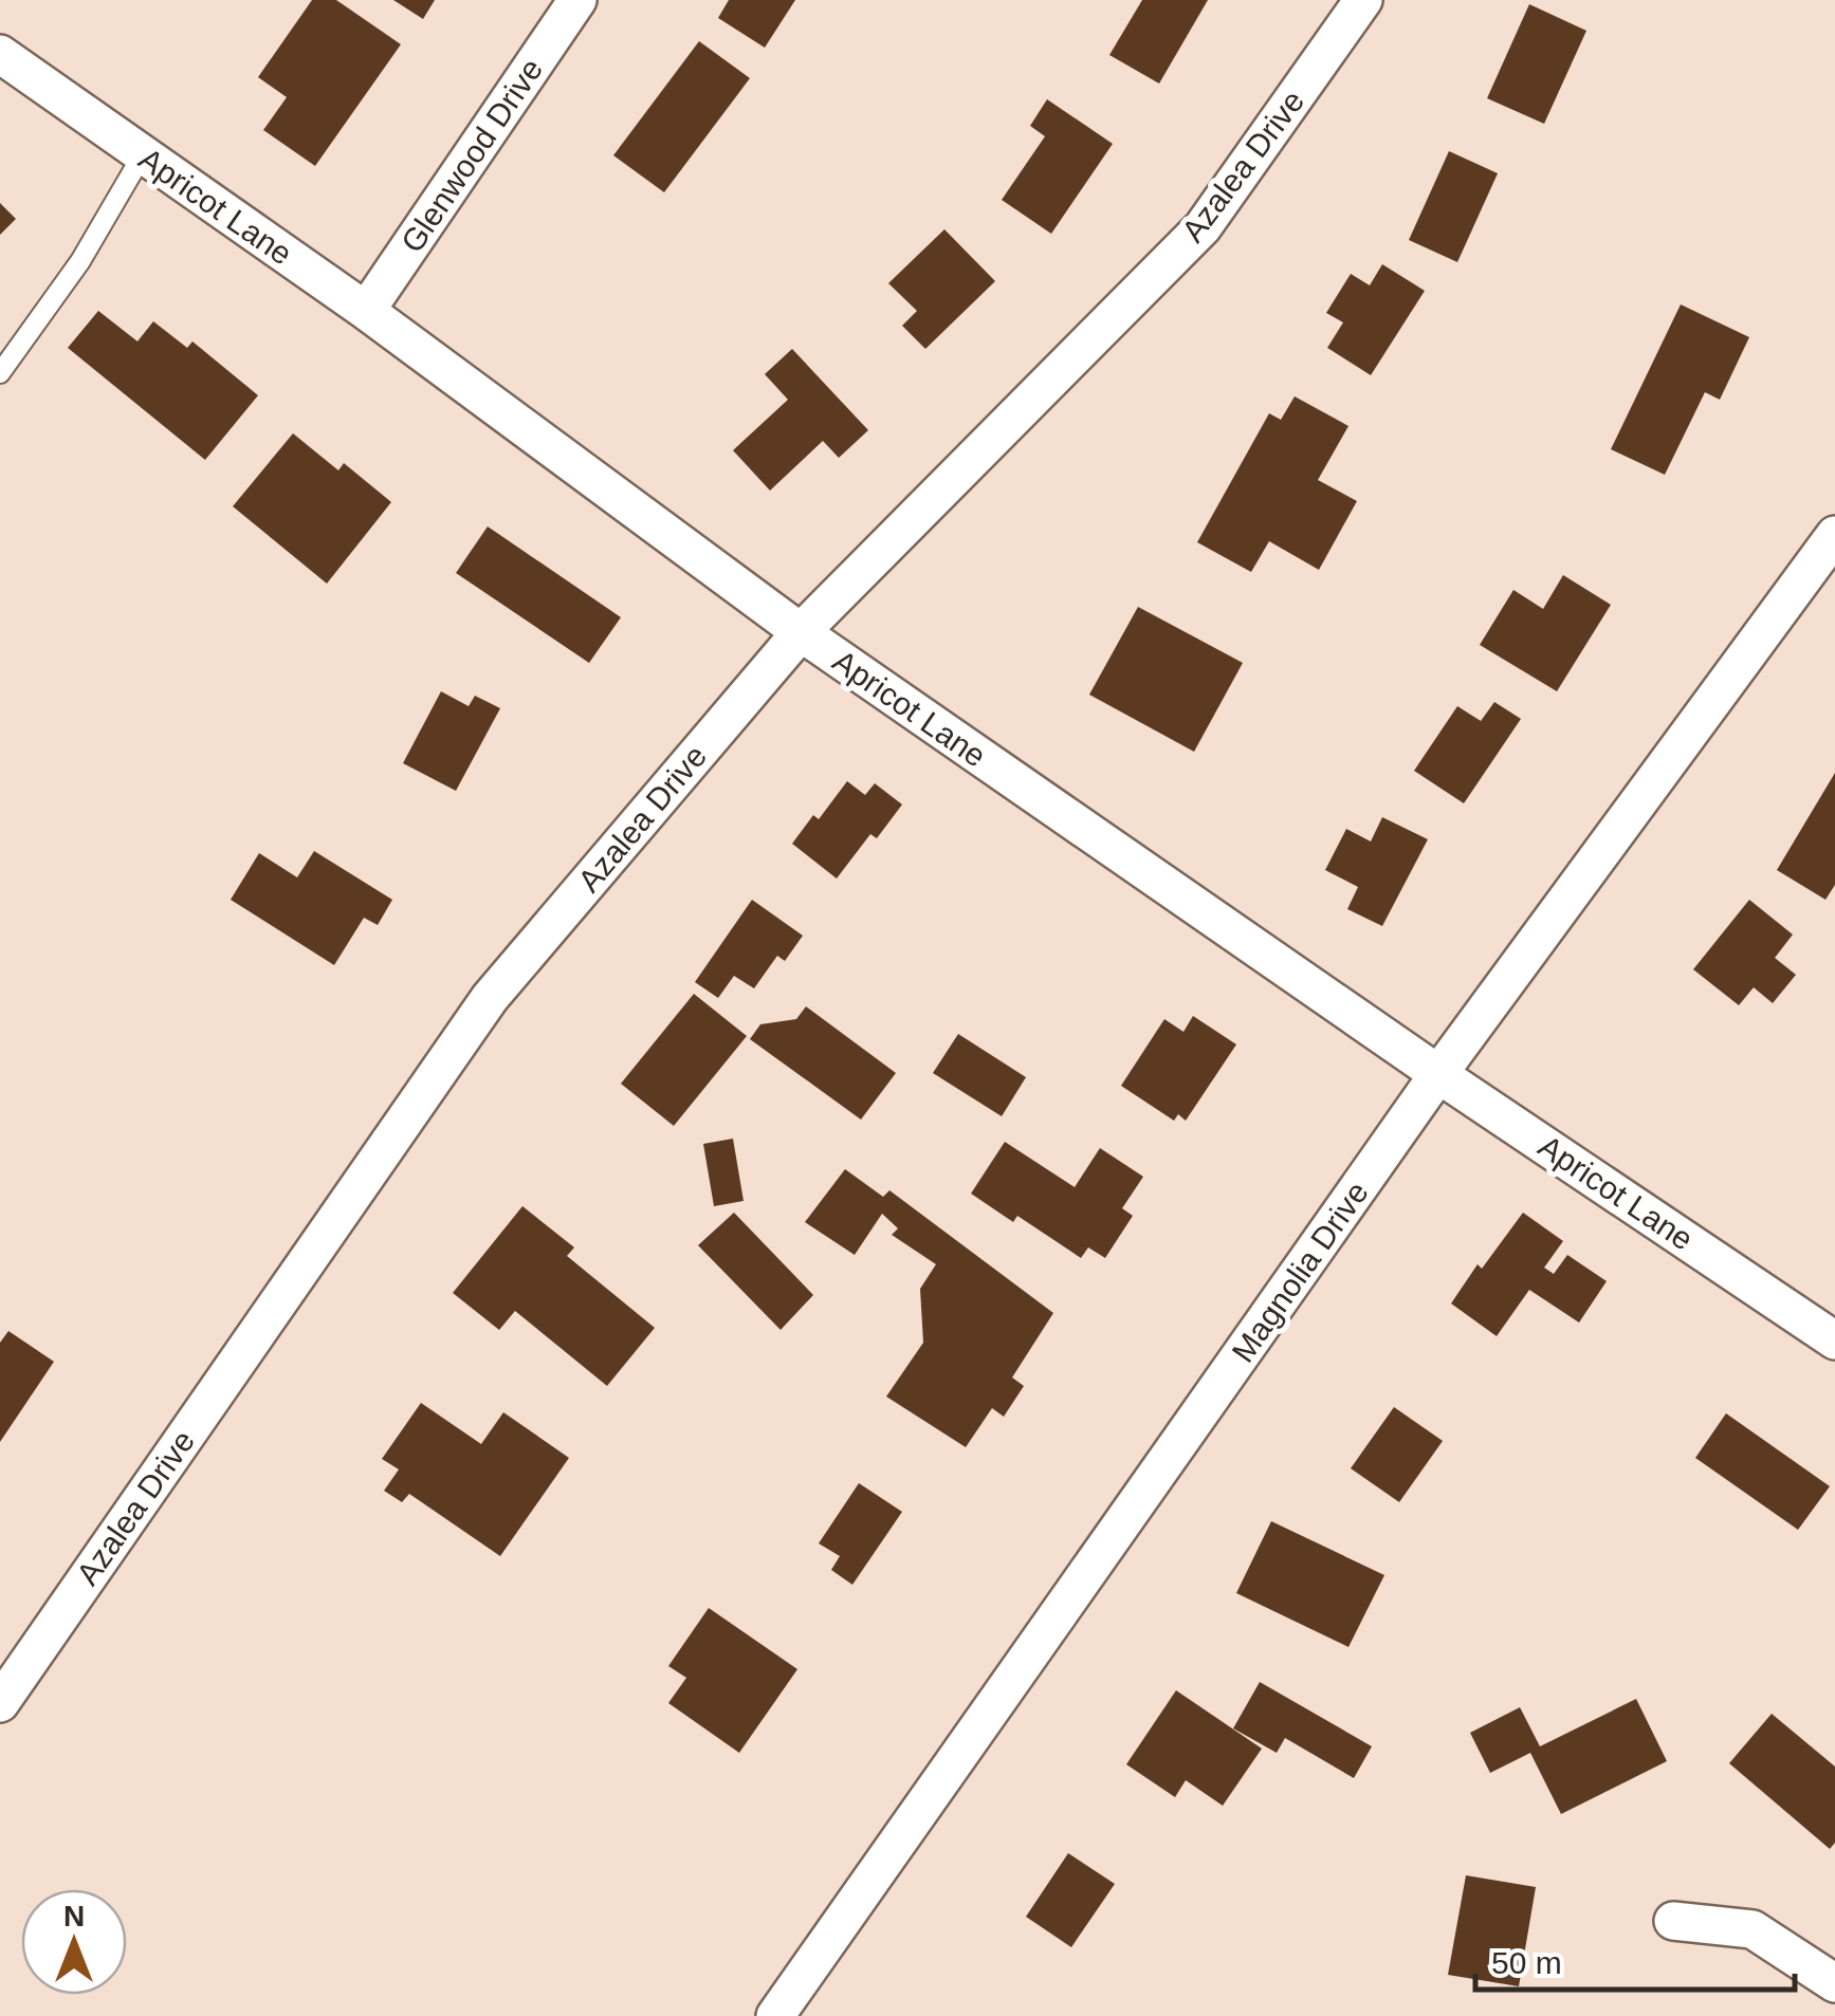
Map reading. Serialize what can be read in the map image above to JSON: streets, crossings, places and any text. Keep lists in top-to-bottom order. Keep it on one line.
{"streets":{"street":["Glenwood Drive","Azalea Drive","Apricot Lane","Magnolia Drive"]},"crossings":[["Glenwood Drive","Apricot Lane"],["Azalea Drive","Apricot Lane"],["Apricot Lane","Magnolia Drive"]],"scale_bar":"50 m","north":"top"}
